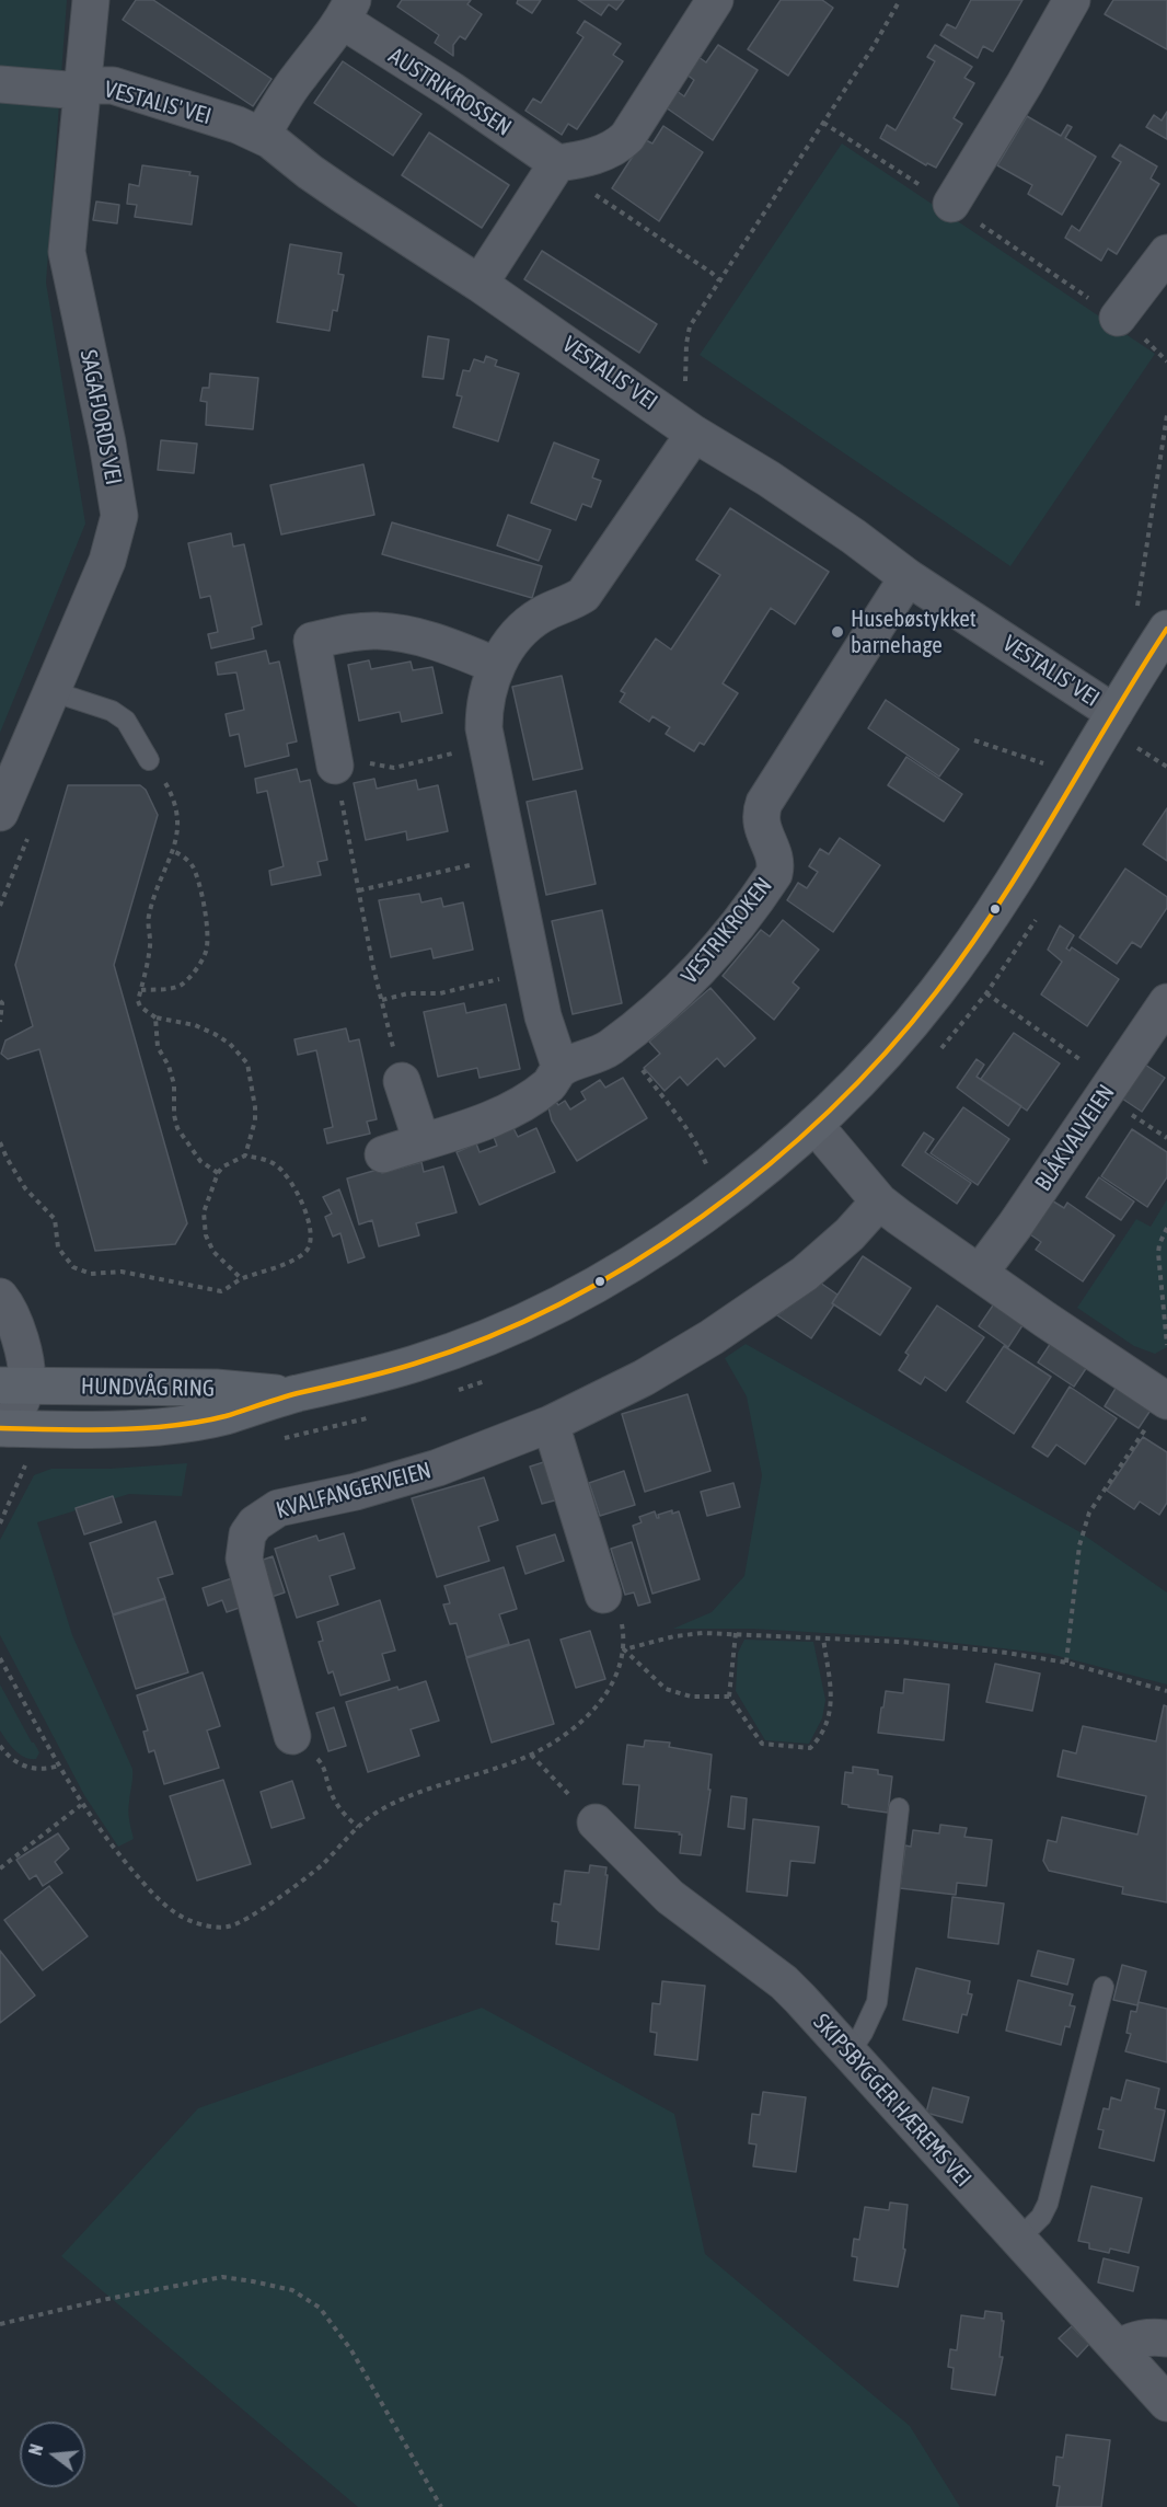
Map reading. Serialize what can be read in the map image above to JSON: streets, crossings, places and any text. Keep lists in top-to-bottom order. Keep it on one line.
{"streets":{"main road":["HUNDVÅG RING"],"street":["AUSTRIKROSSEN","VESTALIS' VEI","SAGAFJORDS VEI","VESTRIKROKEN","BLÅKVALVEIEN","KVALFANGERVEIEN","SKIPSBYGGER HÆREMS VEI"]},"crossings":[["AUSTRIKROSSEN","VESTALIS' VEI"],["VESTALIS' VEI","SAGAFJORDS VEI"],["VESTALIS' VEI","VESTRIKROKEN"],["VESTALIS' VEI","HUNDVÅG RING"]],"places":["Husebøstykket barnehage"],"north":"left"}
